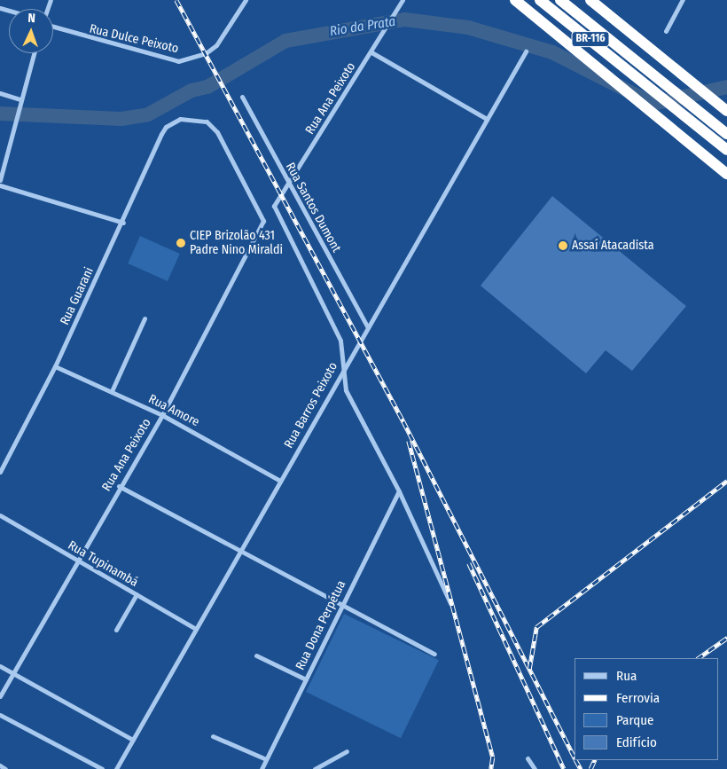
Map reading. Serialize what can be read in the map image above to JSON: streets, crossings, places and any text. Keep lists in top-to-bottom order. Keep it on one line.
{"streets":{"highway":["BR-116"],"street":["Rua Dulce Peixoto","Rua Ana Peixoto","Rua Santos Dumont","Rua Guarani","Rua Barros Peixoto","Rua Amore","Rua Tupinambá","Rua Dona Perpétua"]},"crossings":[["Rua Ana Peixoto","Rua Santos Dumont"],["Rua Ana Peixoto","Rua Guarani"],["Rua Ana Peixoto","Rua Barros Peixoto"],["Rua Ana Peixoto","Rua Amore"],["Rua Ana Peixoto","Rua Tupinambá"],["Rua Santos Dumont","Rua Barros Peixoto"],["Rua Guarani","Rua Amore"],["Rua Barros Peixoto","Rua Amore"],["Rua Barros Peixoto","Rua Tupinambá"]],"water":["Rio da Prata"],"places":["CIEP Brizolão 431 Padre Nino Miraldi","Assaí Atacadista"],"legend":["Rua","Ferrovia","Parque","Edifício"],"north":"top"}
